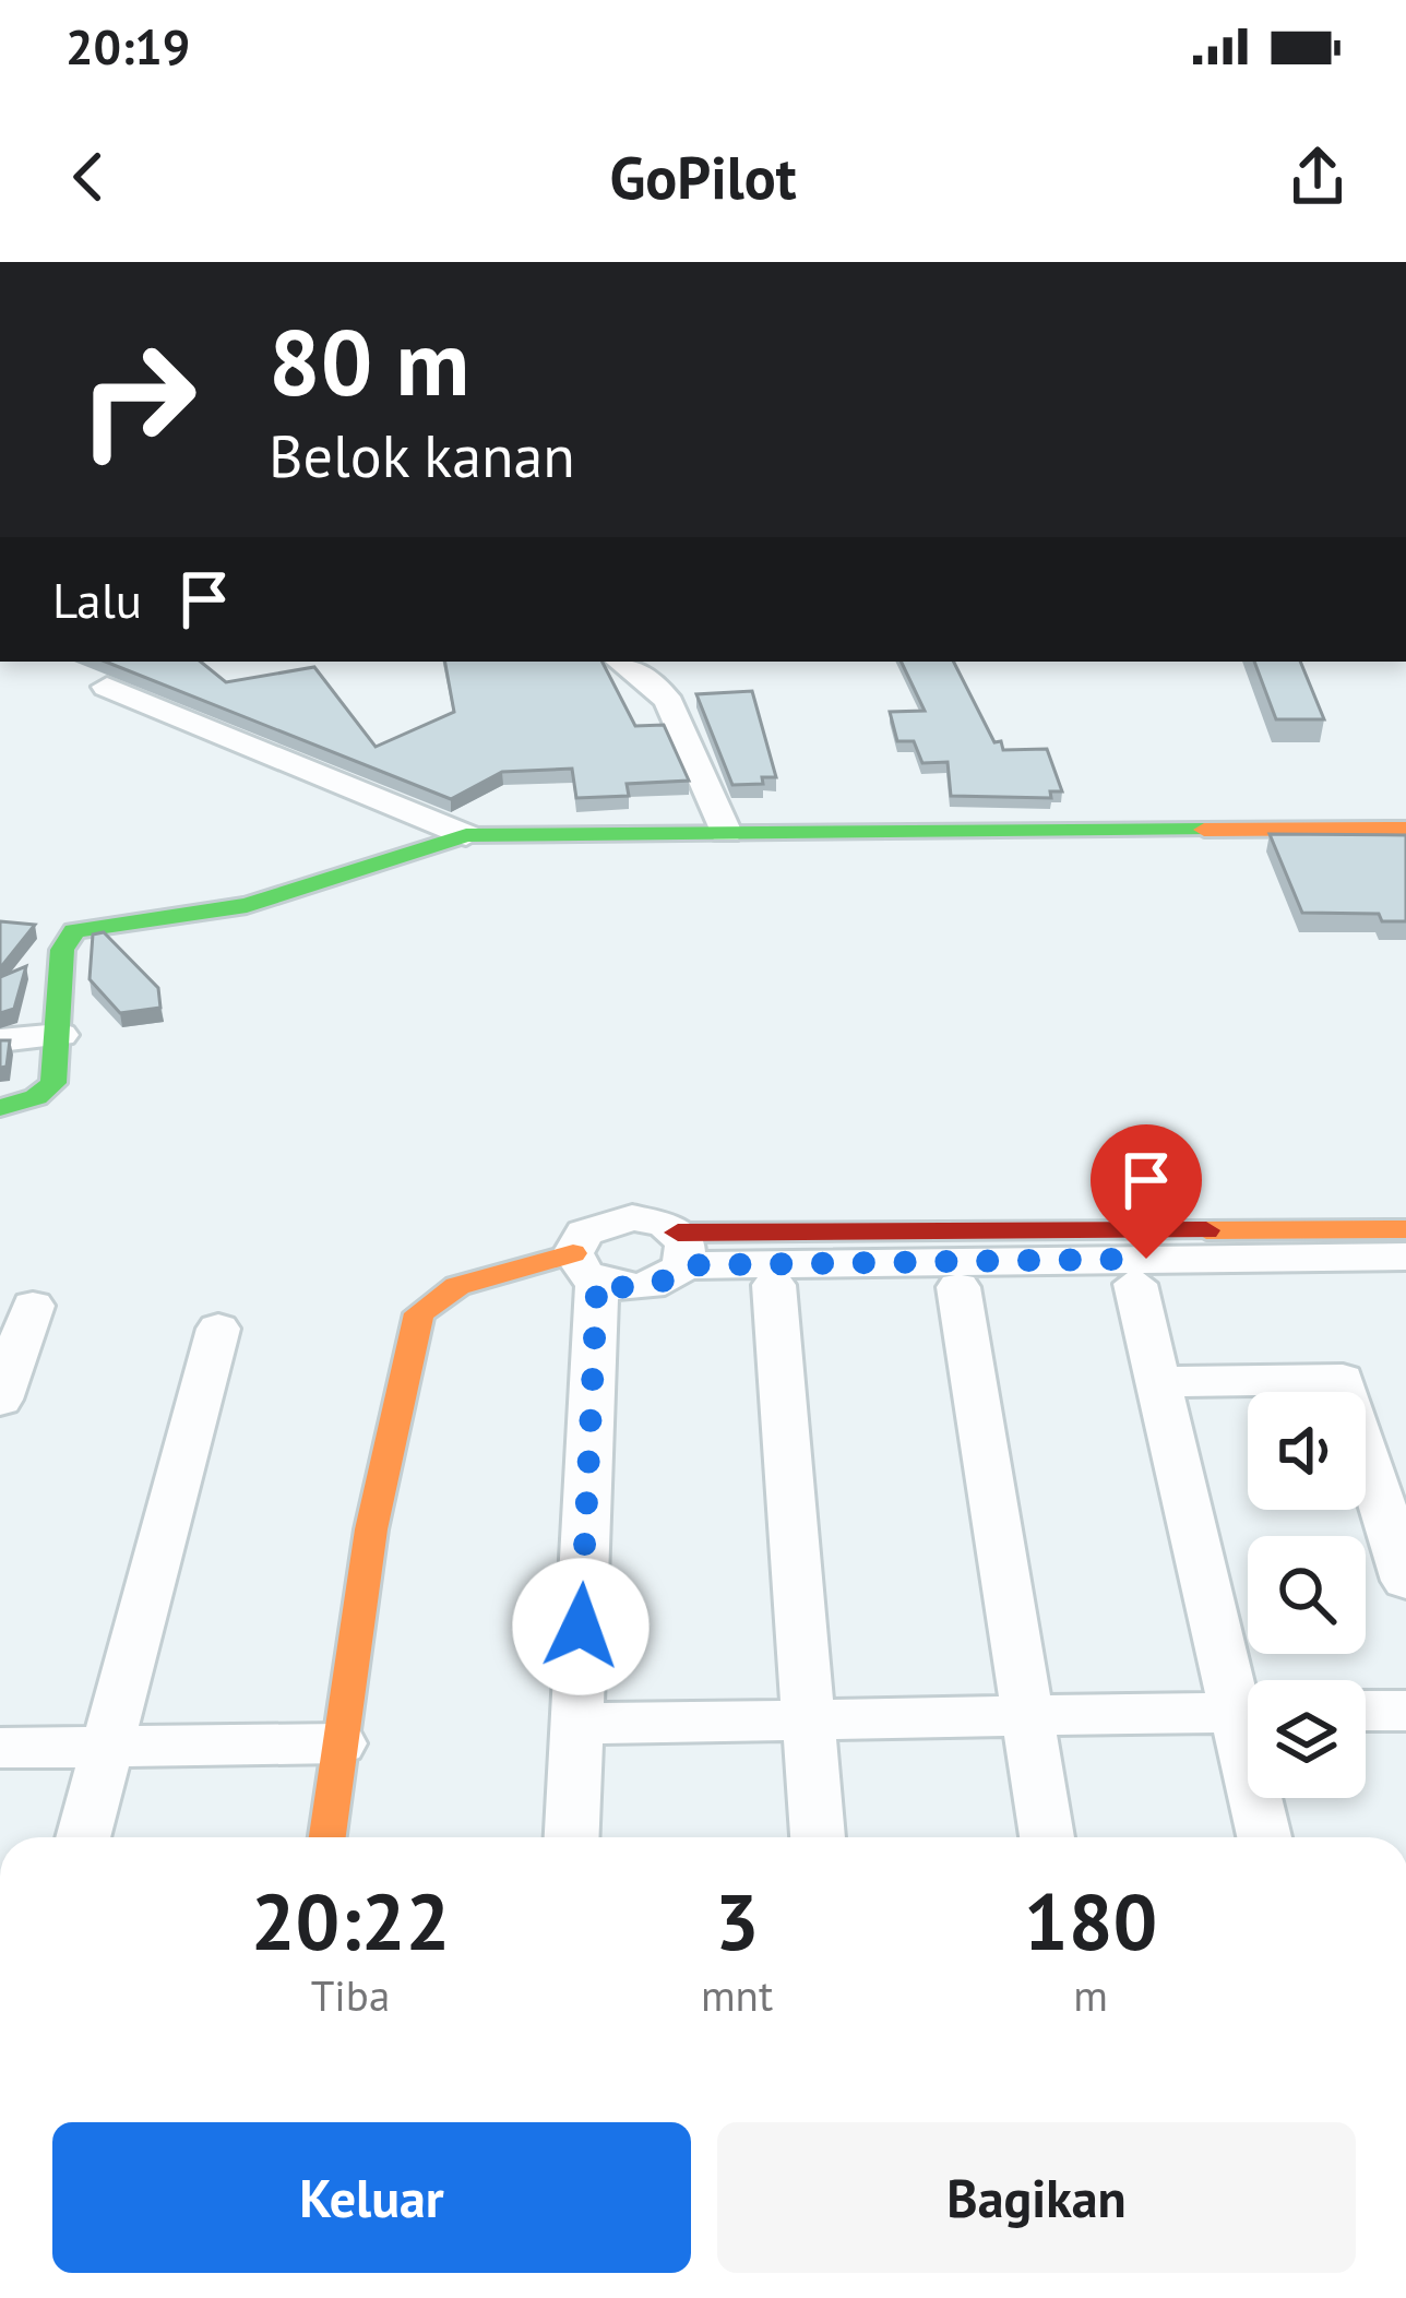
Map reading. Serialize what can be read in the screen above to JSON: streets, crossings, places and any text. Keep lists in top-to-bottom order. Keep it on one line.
{"page":{"status":"20:19","header":"GoPilot","turn":["80 m","Belok kanan"],"then":"Lalu","eta":["20:22","Tiba","3","mnt","180","m"],"buttons":["Keluar","Bagikan"]}}
